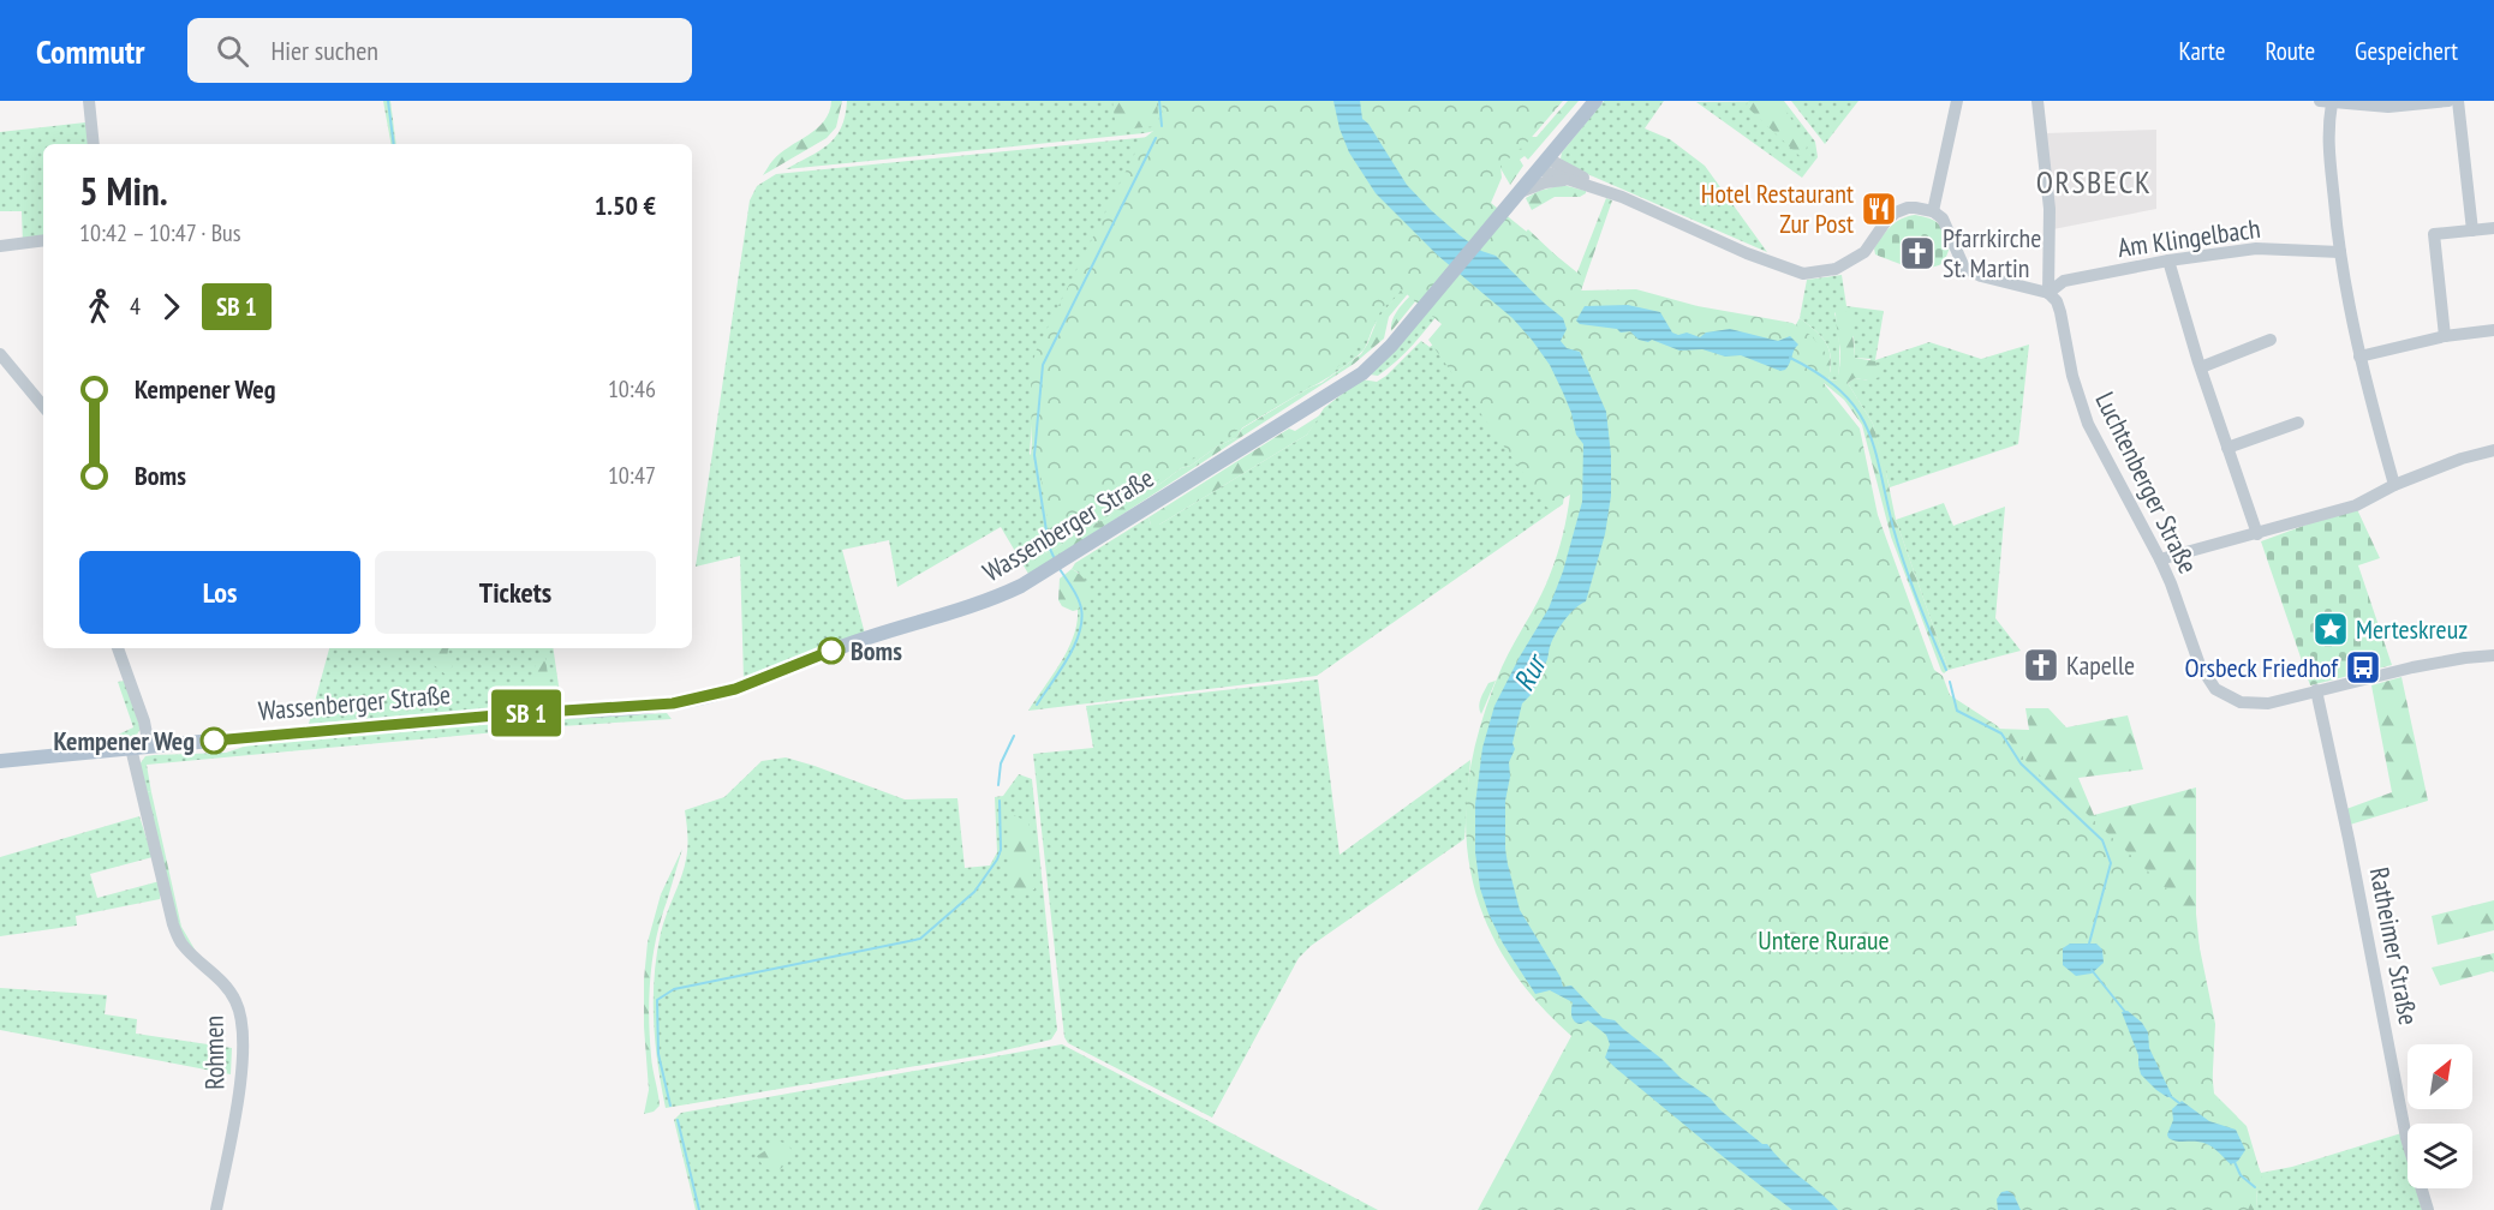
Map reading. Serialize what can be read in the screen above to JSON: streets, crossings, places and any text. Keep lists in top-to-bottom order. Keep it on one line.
{"streets":{"main road":["Wassenberger Straße"],"street":["Am Klingelbach","Luchtenberger Straße","Ratheimer Straße","Rohmen"]},"crossings":[["Am Klingelbach","Luchtenberger Straße"],["Luchtenberger Straße","Ratheimer Straße"],["Wassenberger Straße","Rohmen"]],"districts":["ORSBECK"],"water":["Rur"],"parks":["Untere Ruraue"],"places":{"restaurant":["Hotel Restaurant Zur Post"],"church":["Pfarrkirche St. Martin","Kapelle"],"place":["Merteskreuz"],"other":["Boms","Kempener Weg"],"bus stop":["Orsbeck Friedhof"]},"north":"top right","page":{"header":"Commutr","search":"Hier suchen","nav":["Karte","Route","Gespeichert"],"on_map":"SB 1","heading":["5 Min.","10:42 – 10:47 · Bus","1.50 €"],"legs":["4","SB 1"],"list":[{"name":"Kempener Weg","value":"10:46"},{"name":"Boms","value":"10:47"}],"buttons":["Los","Tickets"]}}
